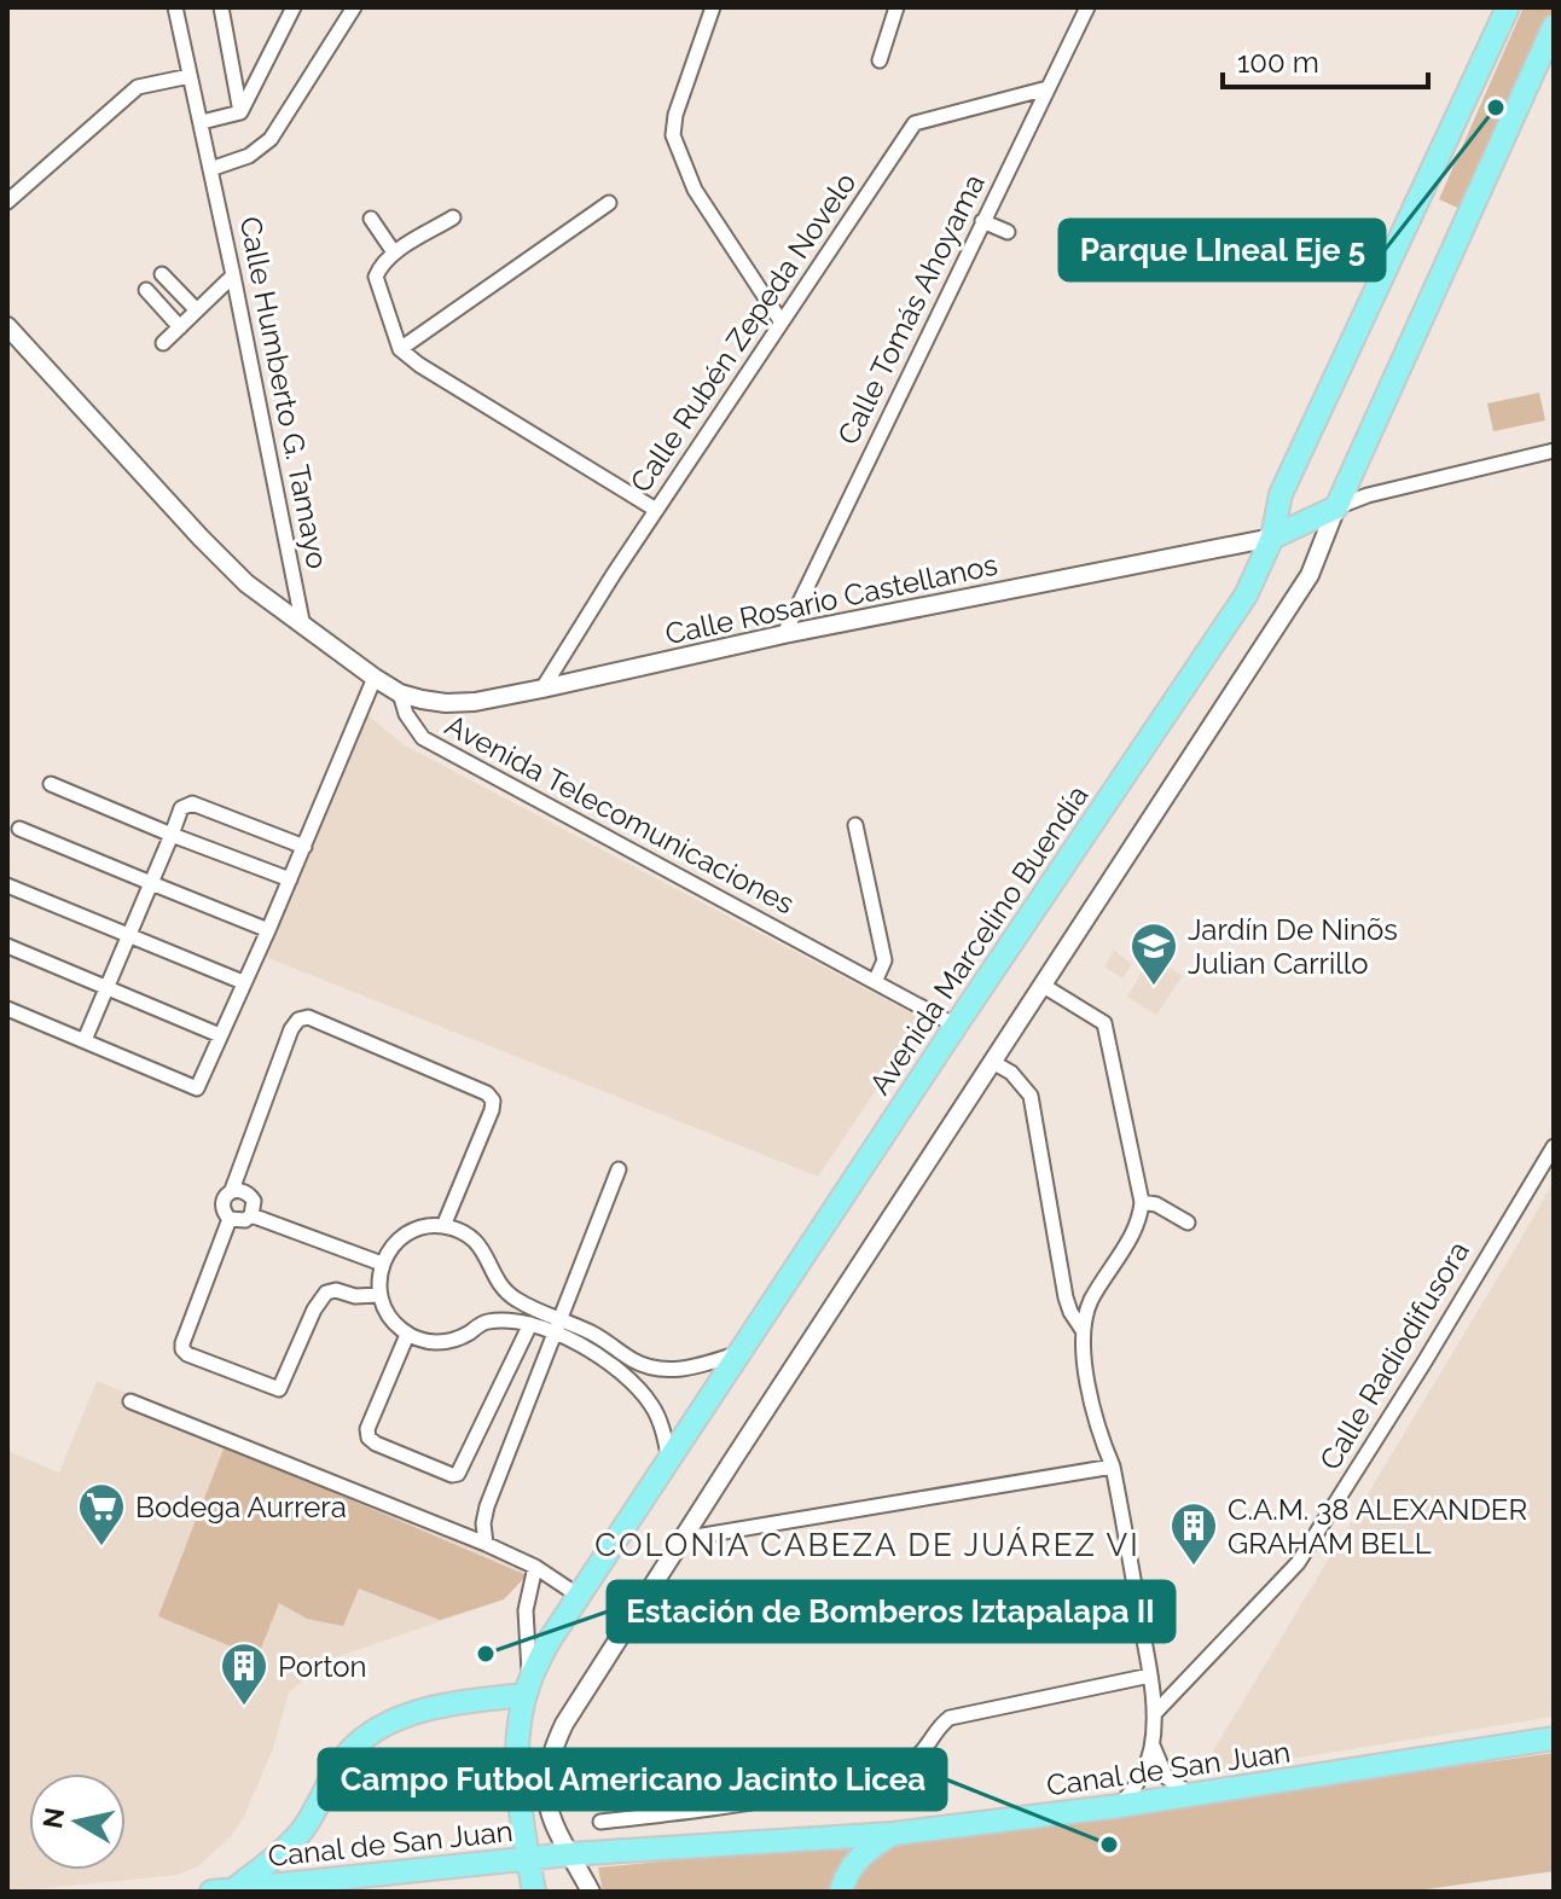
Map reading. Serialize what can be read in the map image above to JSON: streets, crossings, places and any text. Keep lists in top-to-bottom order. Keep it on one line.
{"streets":{"main road":["Avenida Marcelino Buendía","Canal de San Juan"],"street":["Calle Tomás Ahoyama","Calle Rubén Zepeda Novelo","Calle Humberto G. Tamayo","Calle Rosario Castellanos","Avenida Telecomunicaciones","Calle Radiodifusora"]},"crossings":[["Calle Tomás Ahoyama","Calle Rubén Zepeda Novelo"],["Calle Tomás Ahoyama","Calle Rosario Castellanos"],["Calle Rubén Zepeda Novelo","Calle Rosario Castellanos"],["Calle Rosario Castellanos","Avenida Telecomunicaciones"],["Calle Rosario Castellanos","Avenida Marcelino Buendía"],["Avenida Telecomunicaciones","Avenida Marcelino Buendía"],["Avenida Marcelino Buendía","Canal de San Juan"]],"districts":["COLONIA CABEZA DE JUÁREZ VI"],"places":{"other":["Parque LIneal Eje 5","Estación de Bomberos Iztapalapa II","Campo Futbol Americano Jacinto Licea"],"school or university":["Jardín De Ninõs Julian Carrillo"],"supermarket":["Bodega Aurrera"],"building":["C.A.M. 38 ALEXANDER GRAHAM BELL","Porton"]},"scale_bar":"100 m","north":"left"}
